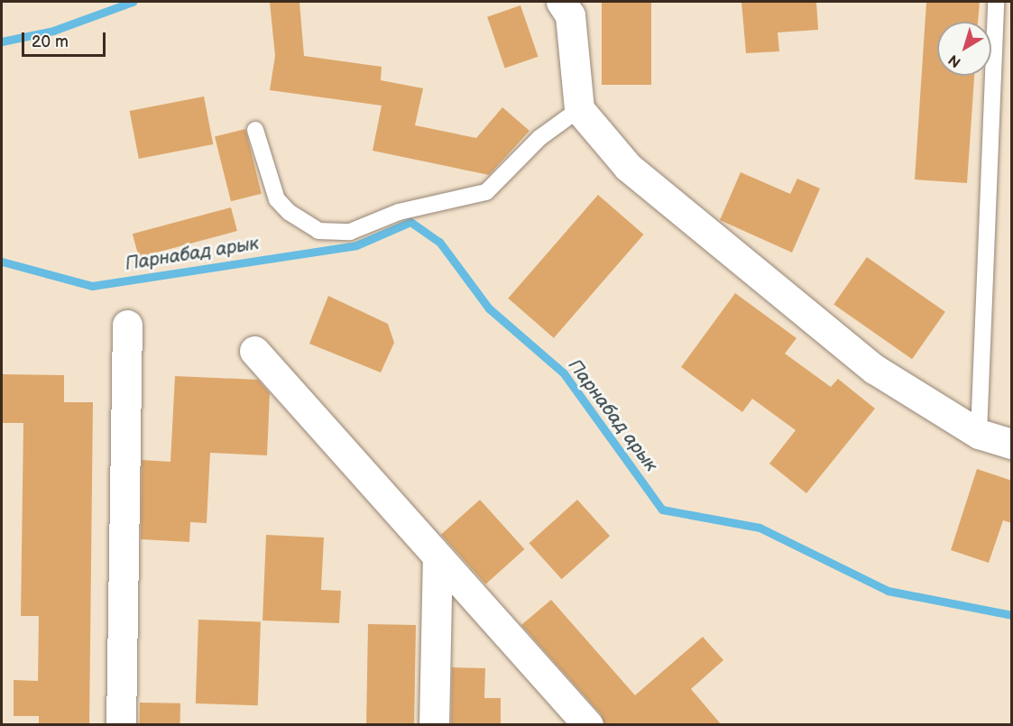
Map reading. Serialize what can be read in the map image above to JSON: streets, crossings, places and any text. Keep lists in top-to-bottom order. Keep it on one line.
{"water":["Парнабад арык"],"scale_bar":"20 m","north":"bottom left"}
